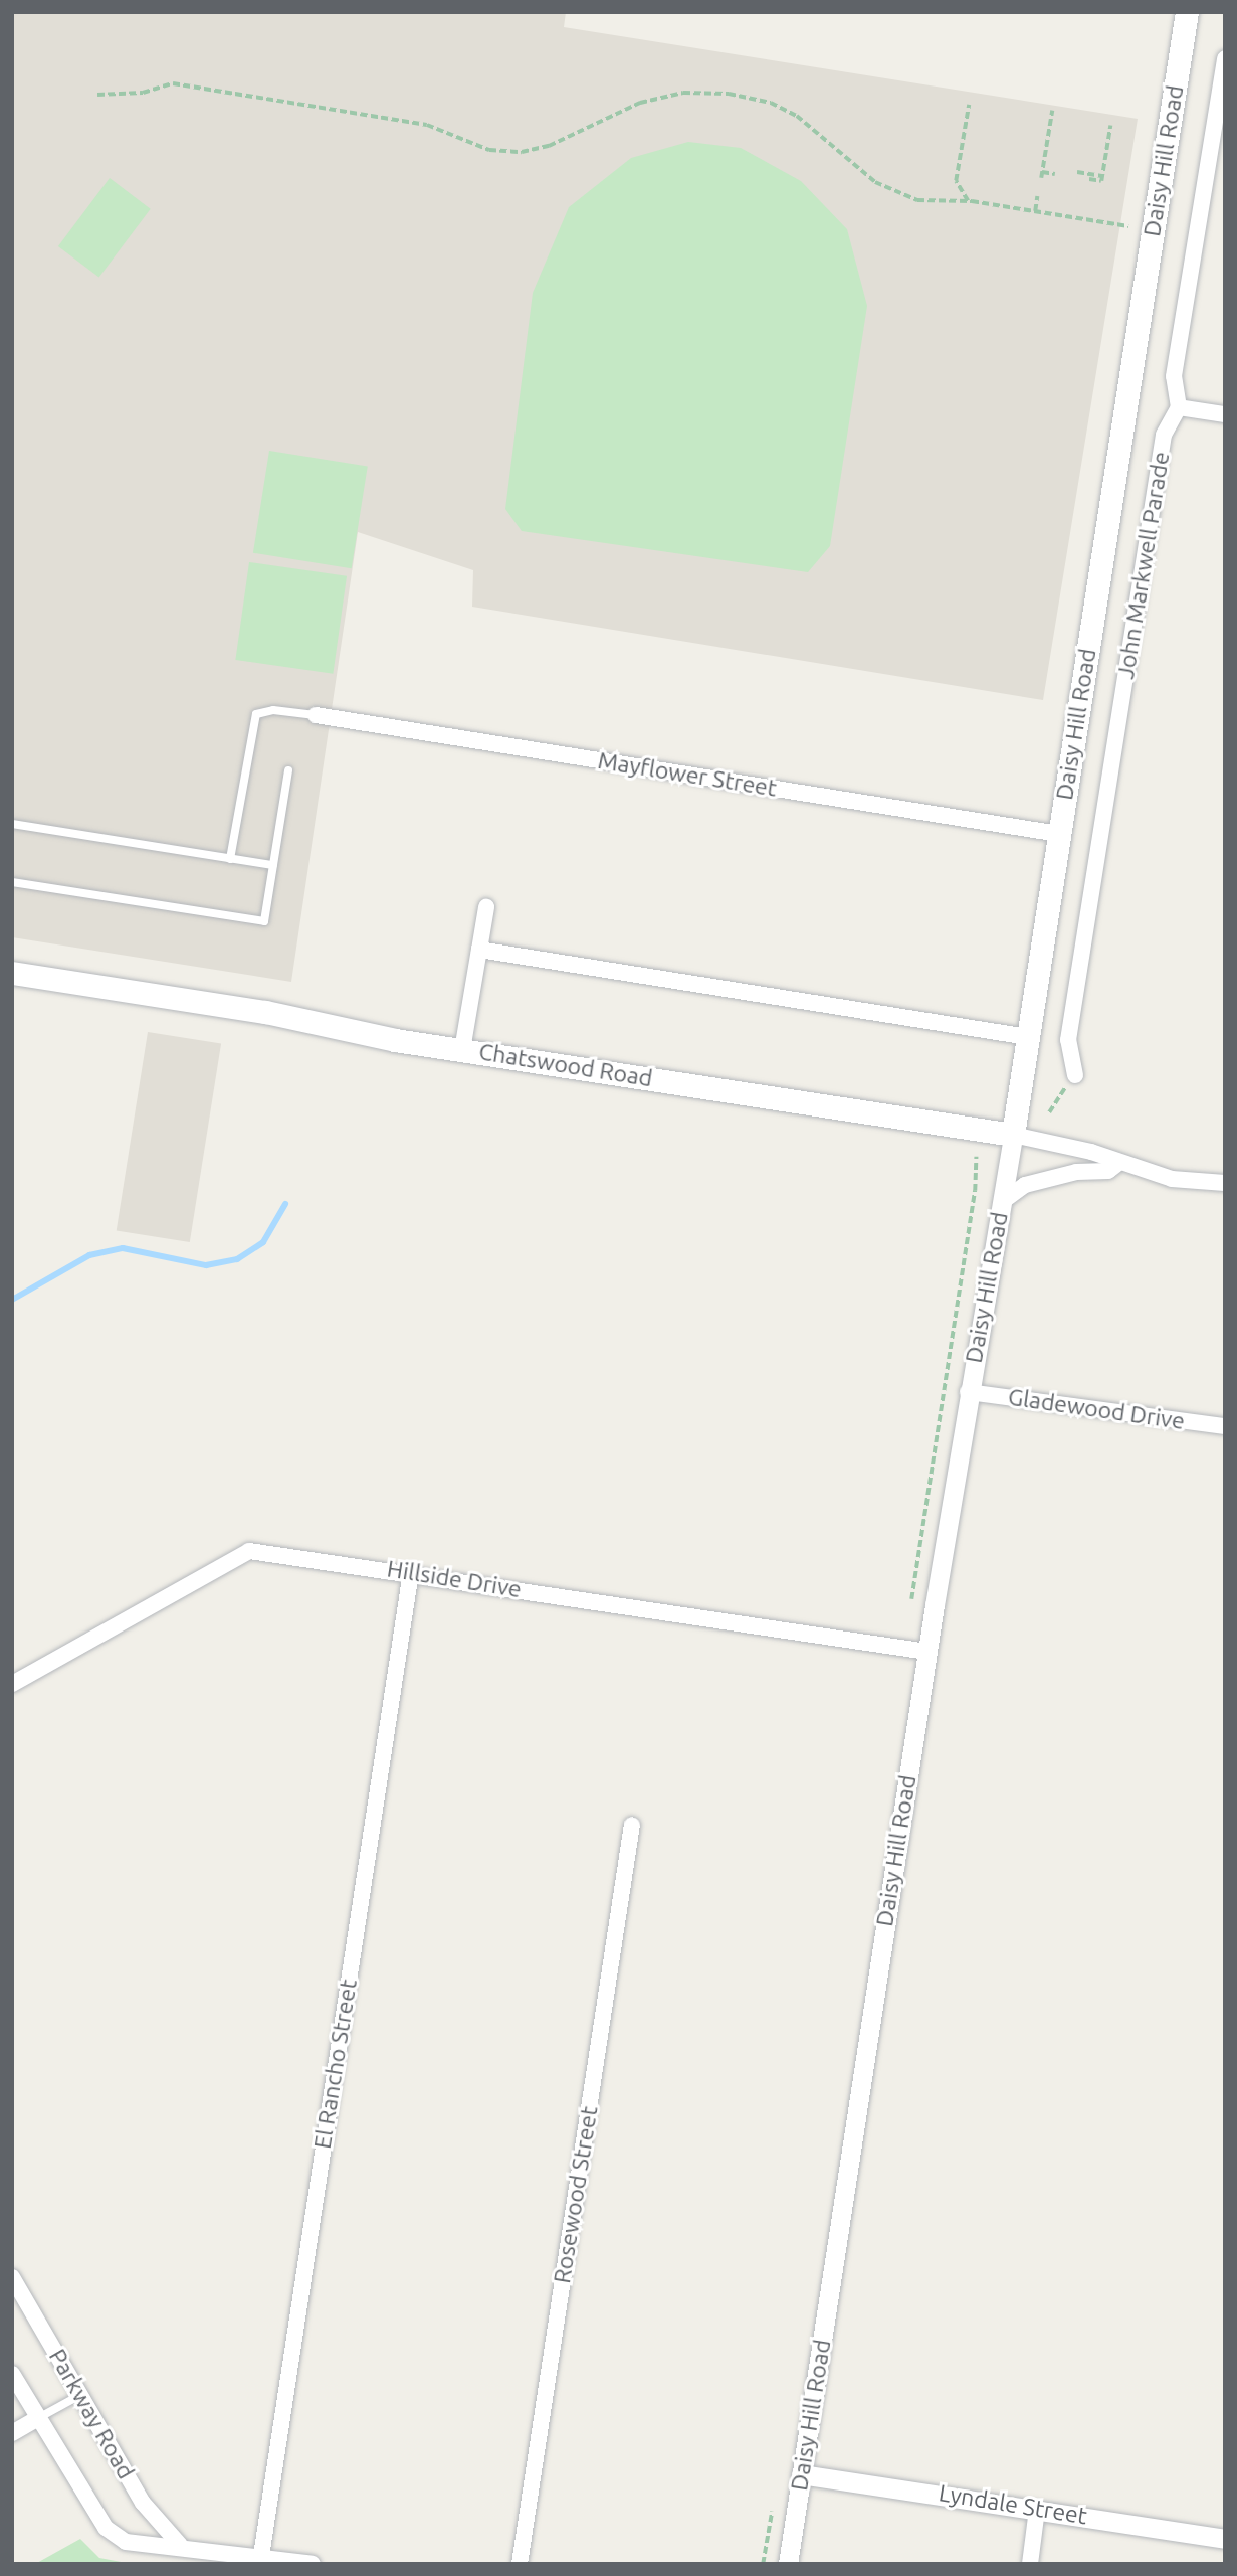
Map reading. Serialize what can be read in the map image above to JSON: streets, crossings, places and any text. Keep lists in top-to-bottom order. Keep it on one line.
{"streets":{"main road":["Daisy Hill Road","Chatswood Road"],"street":["John Markwell Parade","Mayflower Street","Gladewood Drive","Hillside Drive","El Rancho Street","Rosewood Street","Parkway Road","Lyndale Street"]},"crossings":[["Daisy Hill Road","Mayflower Street"],["Daisy Hill Road","Chatswood Road"],["Daisy Hill Road","Gladewood Drive"],["Daisy Hill Road","Hillside Drive"],["Daisy Hill Road","Lyndale Street"],["Hillside Drive","El Rancho Street"],["El Rancho Street","Parkway Road"]]}
